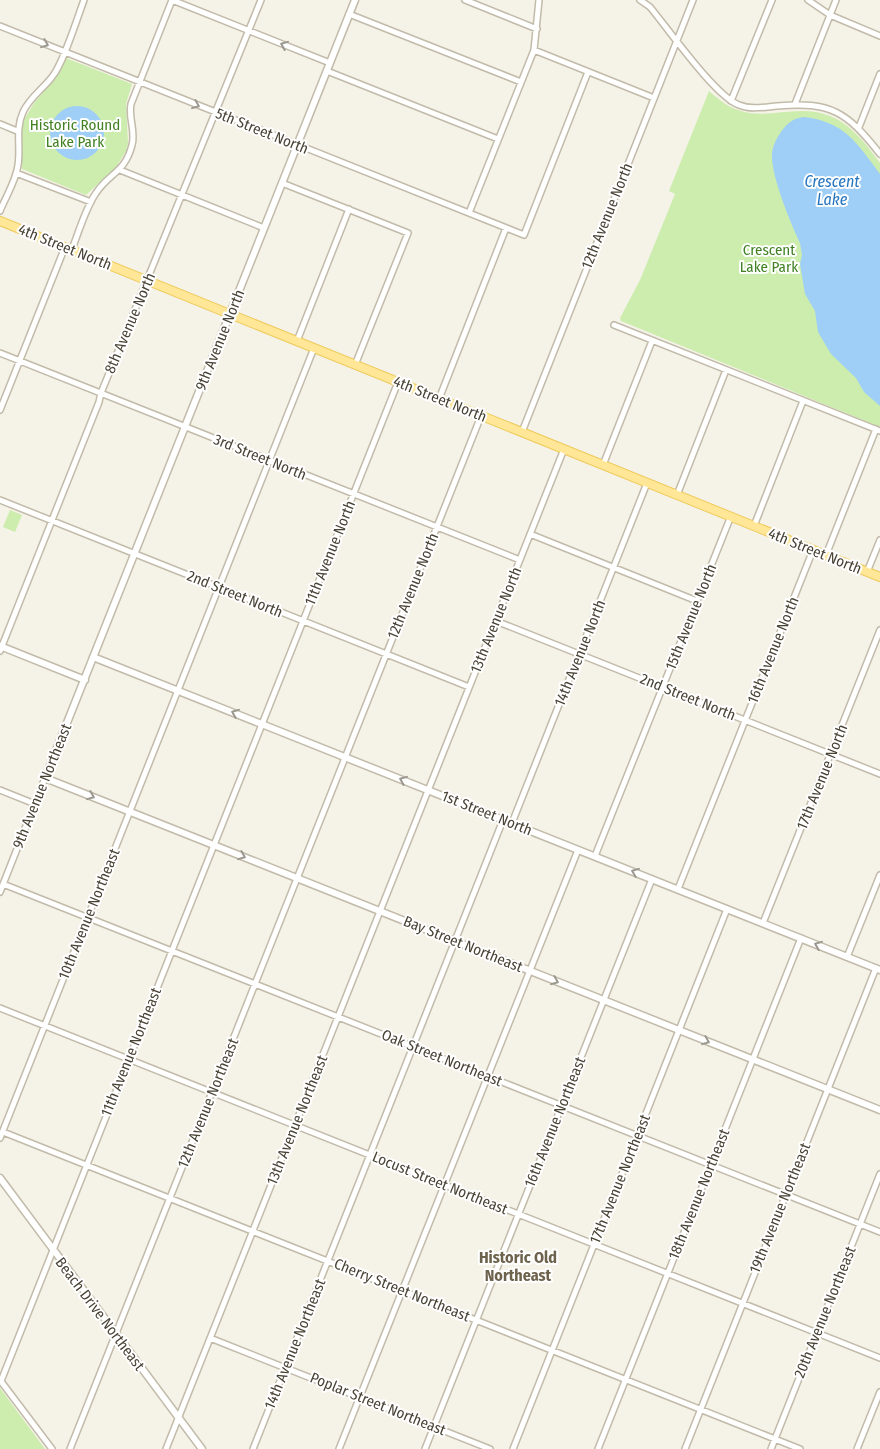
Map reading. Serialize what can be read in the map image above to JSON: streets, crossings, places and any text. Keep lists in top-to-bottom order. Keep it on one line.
{"streets":{"main road":["4th Street North"],"street":["5th Street North","12th Avenue North","8th Avenue North","9th Avenue North","3rd Street North","11th Avenue North","2nd Street North","15th Avenue North","13th Avenue North","16th Avenue North","14th Avenue North","17th Avenue North","9th Avenue Northeast","1st Street North","10th Avenue Northeast","Bay Street Northeast","11th Avenue Northeast","Oak Street Northeast","12th Avenue Northeast","13th Avenue Northeast","16th Avenue Northeast","17th Avenue Northeast","Locust Street Northeast","18th Avenue Northeast","19th Avenue Northeast","Cherry Street Northeast","20th Avenue Northeast","Beach Drive Northeast","14th Avenue Northeast","Poplar Street Northeast"]},"crossings":[["5th Street North","8th Avenue North"],["5th Street North","9th Avenue North"],["12th Avenue North","4th Street North"],["12th Avenue North","3rd Street North"],["12th Avenue North","2nd Street North"],["12th Avenue North","1st Street North"],["12th Avenue North","12th Avenue Northeast"],["4th Street North","8th Avenue North"],["4th Street North","9th Avenue North"],["4th Street North","11th Avenue North"],["4th Street North","15th Avenue North"],["4th Street North","13th Avenue North"],["4th Street North","16th Avenue North"],["4th Street North","14th Avenue North"],["4th Street North","10th Avenue Northeast"],["8th Avenue North","3rd Street North"],["8th Avenue North","2nd Street North"],["9th Avenue North","3rd Street North"],["9th Avenue North","2nd Street North"],["9th Avenue North","9th Avenue Northeast"],["9th Avenue North","1st Street North"],["3rd Street North","11th Avenue North"],["3rd Street North","13th Avenue North"],["3rd Street North","10th Avenue Northeast"],["11th Avenue North","2nd Street North"],["11th Avenue North","1st Street North"],["11th Avenue North","11th Avenue Northeast"],["2nd Street North","15th Avenue North"],["2nd Street North","13th Avenue North"],["2nd Street North","16th Avenue North"],["2nd Street North","14th Avenue North"],["2nd Street North","17th Avenue North"],["2nd Street North","10th Avenue Northeast"],["15th Avenue North","1st Street North"],["13th Avenue North","1st Street North"],["13th Avenue North","13th Avenue Northeast"],["16th Avenue North","1st Street North"],["14th Avenue North","1st Street North"],["17th Avenue North","1st Street North"],["9th Avenue Northeast","Bay Street Northeast"],["9th Avenue Northeast","Oak Street Northeast"],["1st Street North","10th Avenue Northeast"],["1st Street North","11th Avenue Northeast"],["1st Street North","12th Avenue Northeast"],["1st Street North","13th Avenue Northeast"],["1st Street North","16th Avenue Northeast"],["1st Street North","17th Avenue Northeast"],["1st Street North","18th Avenue Northeast"],["1st Street North","19th Avenue Northeast"],["1st Street North","14th Avenue Northeast"],["10th Avenue Northeast","Bay Street Northeast"],["10th Avenue Northeast","Oak Street Northeast"],["10th Avenue Northeast","Locust Street Northeast"],["10th Avenue Northeast","Cherry Street Northeast"],["Bay Street Northeast","11th Avenue Northeast"],["Bay Street Northeast","12th Avenue Northeast"],["Bay Street Northeast","13th Avenue Northeast"],["Bay Street Northeast","16th Avenue Northeast"],["Bay Street Northeast","17th Avenue Northeast"],["Bay Street Northeast","18th Avenue Northeast"],["Bay Street Northeast","19th Avenue Northeast"],["Bay Street Northeast","14th Avenue Northeast"],["11th Avenue Northeast","Oak Street Northeast"],["11th Avenue Northeast","Locust Street Northeast"],["11th Avenue Northeast","Cherry Street Northeast"],["11th Avenue Northeast","Beach Drive Northeast"],["Oak Street Northeast","12th Avenue Northeast"],["Oak Street Northeast","13th Avenue Northeast"],["Oak Street Northeast","16th Avenue Northeast"],["Oak Street Northeast","17th Avenue Northeast"],["Oak Street Northeast","18th Avenue Northeast"],["Oak Street Northeast","19th Avenue Northeast"],["Oak Street Northeast","20th Avenue Northeast"],["Oak Street Northeast","14th Avenue Northeast"],["12th Avenue Northeast","Locust Street Northeast"],["12th Avenue Northeast","Cherry Street Northeast"],["12th Avenue Northeast","Beach Drive Northeast"],["13th Avenue Northeast","Locust Street Northeast"],["13th Avenue Northeast","Cherry Street Northeast"],["13th Avenue Northeast","Beach Drive Northeast"],["13th Avenue Northeast","Poplar Street Northeast"],["16th Avenue Northeast","Locust Street Northeast"],["16th Avenue Northeast","Cherry Street Northeast"],["16th Avenue Northeast","Poplar Street Northeast"],["17th Avenue Northeast","Locust Street Northeast"],["17th Avenue Northeast","Cherry Street Northeast"],["Locust Street Northeast","18th Avenue Northeast"],["Locust Street Northeast","19th Avenue Northeast"],["Locust Street Northeast","20th Avenue Northeast"],["Locust Street Northeast","14th Avenue Northeast"],["18th Avenue Northeast","Cherry Street Northeast"],["19th Avenue Northeast","Cherry Street Northeast"],["Cherry Street Northeast","20th Avenue Northeast"],["Cherry Street Northeast","14th Avenue Northeast"],["14th Avenue Northeast","Poplar Street Northeast"]],"one_way":["Bay Street Northeast"],"districts":["Historic Old Northeast"],"water":["Crescent Lake"],"parks":["Historic Round Lake Park","Crescent Lake Park"]}
